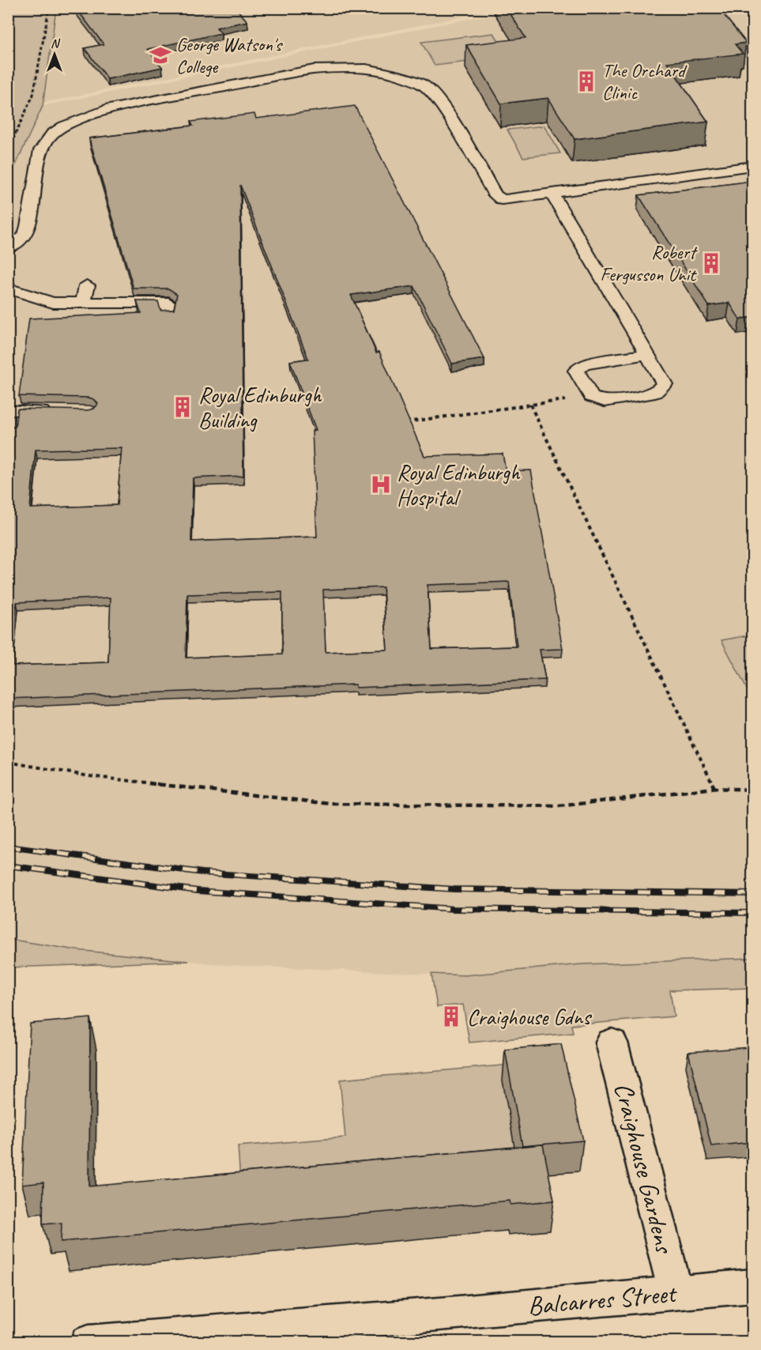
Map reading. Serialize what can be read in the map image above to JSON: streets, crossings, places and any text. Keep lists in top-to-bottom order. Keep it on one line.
{"streets":{"street":["Craighouse Gardens","Balcarres Street"]},"crossings":[["Craighouse Gardens","Balcarres Street"]],"places":{"school or university":["George Watson's College"],"building":["The Orchard Clinic","Robert Fergusson Unit","Royal Edinburgh Building","Craighouse Gdns"],"hospital":["Royal Edinburgh Hospital"]},"north":"top"}
